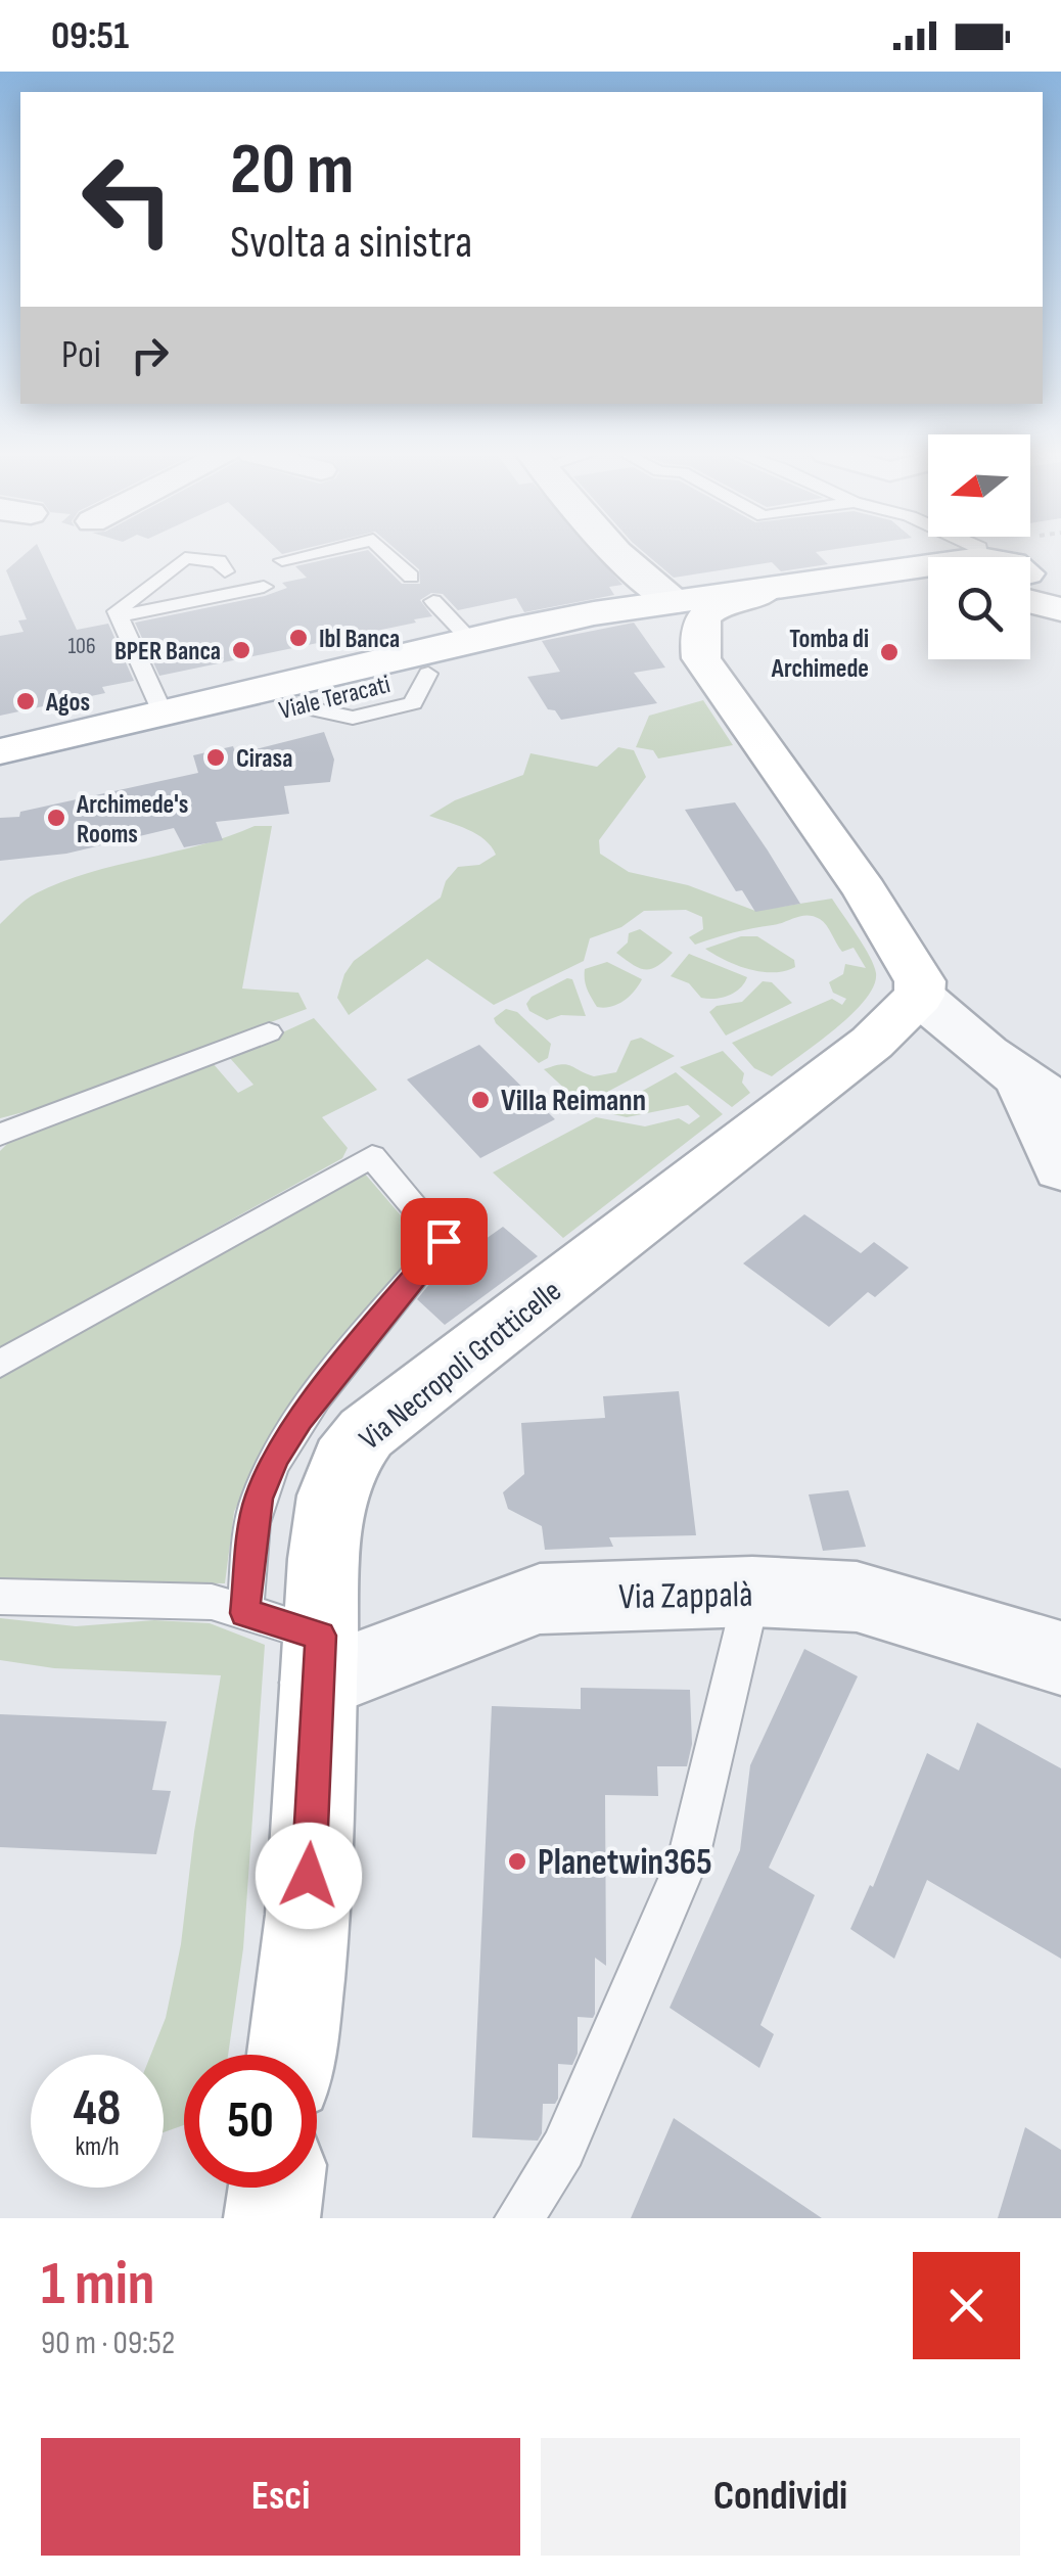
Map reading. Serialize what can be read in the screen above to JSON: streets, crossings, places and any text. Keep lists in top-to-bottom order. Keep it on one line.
{"streets":{"main road":["Viale Teracati","Via Necropoli Grotticelle"],"street":["Via Zappalà"]},"crossings":[["Via Necropoli Grotticelle","Via Zappalà"]],"places":["Ibl Banca","BPER Banca","Tomba di Archimede","Agos","Cirasa","Archimede's Rooms","Villa Reimann","Planetwin365"],"house_numbers":["106"],"north":"left","page":{"status":"09:51","turn":["20 m","Svolta a sinistra"],"then":"Poi","speed":"48 km/h","limit":"50","heading":["1 min","90 m · 09:52"],"buttons":["Esci","Condividi"]}}
